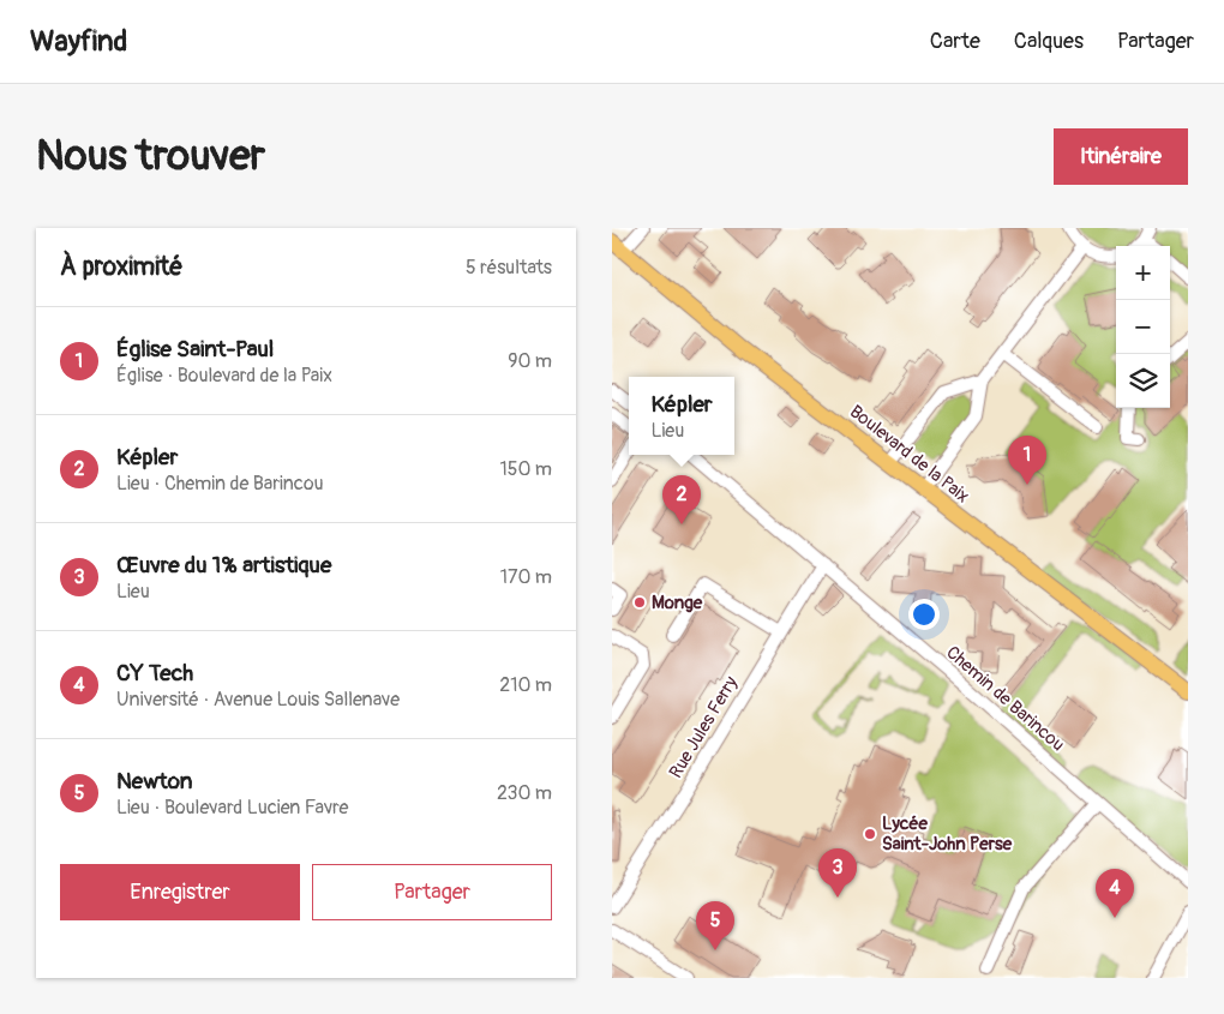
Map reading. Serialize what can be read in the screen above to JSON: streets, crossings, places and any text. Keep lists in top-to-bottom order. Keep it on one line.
{"streets":{"main road":["Boulevard de la Paix"],"street":["Chemin de Barincou","Rue Jules Ferry"]},"crossings":[["Chemin de Barincou","Rue Jules Ferry"]],"places":["Monge","Lycée Saint-John Perse"],"page":{"header":"Wayfind","nav":["Carte","Calques","Partager"],"buttons":["Itinéraire",["Enregistrer","Partager"]],"title":"Nous trouver","heading":["À proximité","5 résultats"],"map_buttons":["+","−"],"list":[{"mark":"1","name":"Église Saint-Paul","note":"Église · Boulevard de la Paix","value":"90 m"},{"mark":"2","name":"Képler","note":"Lieu · Chemin de Barincou","value":"150 m"},{"mark":"3","name":"Œuvre du 1% artistique","note":"Lieu","value":"170 m"},{"mark":"4","name":"CY Tech","note":"Université · Avenue Louis Sallenave","value":"210 m"},{"mark":"5","name":"Newton","note":"Lieu · Boulevard Lucien Favre","value":"230 m"}],"popup":["Képler","Lieu"],"pins":["1","2","3","4","5"]}}
